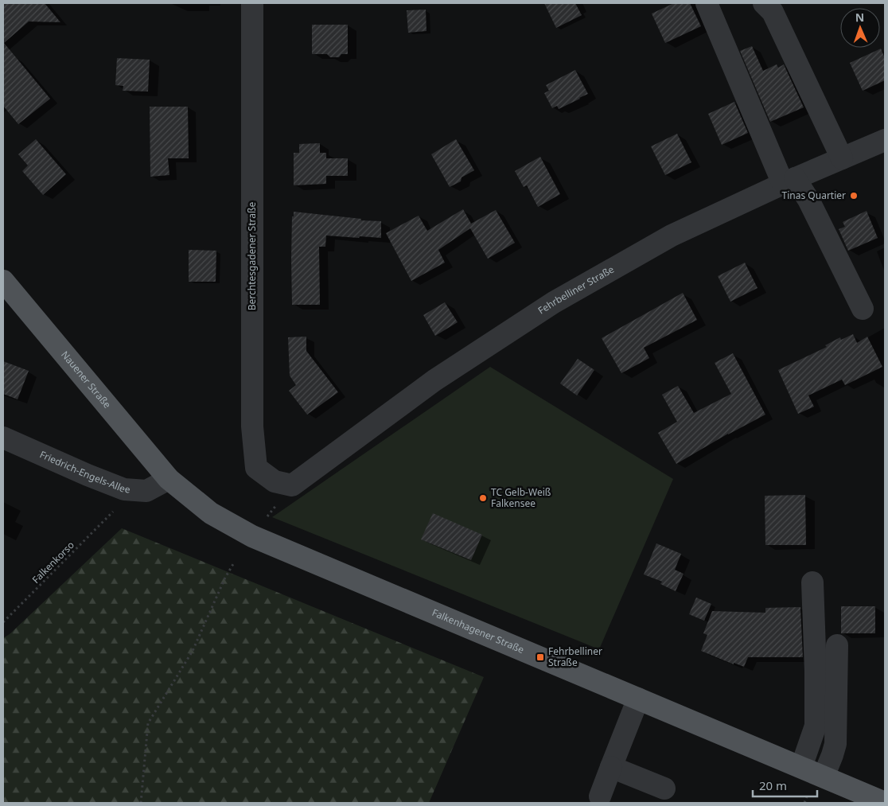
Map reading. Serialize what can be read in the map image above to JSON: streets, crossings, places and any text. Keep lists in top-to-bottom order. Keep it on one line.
{"streets":{"main road":["Nauener Straße","Falkenhagener Straße"],"street":["Berchtesgadener Straße","Fehrbelliner Straße","Friedrich-Engels-Allee"],"path":["Falkenkorso"]},"crossings":[["Berchtesgadener Straße","Fehrbelliner Straße"],["Nauener Straße","Friedrich-Engels-Allee"],["Nauener Straße","Falkenhagener Straße"],["Friedrich-Engels-Allee","Falkenhagener Straße"]],"places":{"other":["Tinas Quartier","TC Gelb-Weiß Falkensee"],"transit":["Fehrbelliner Straße"]},"scale_bar":"20 m","north":"top"}
